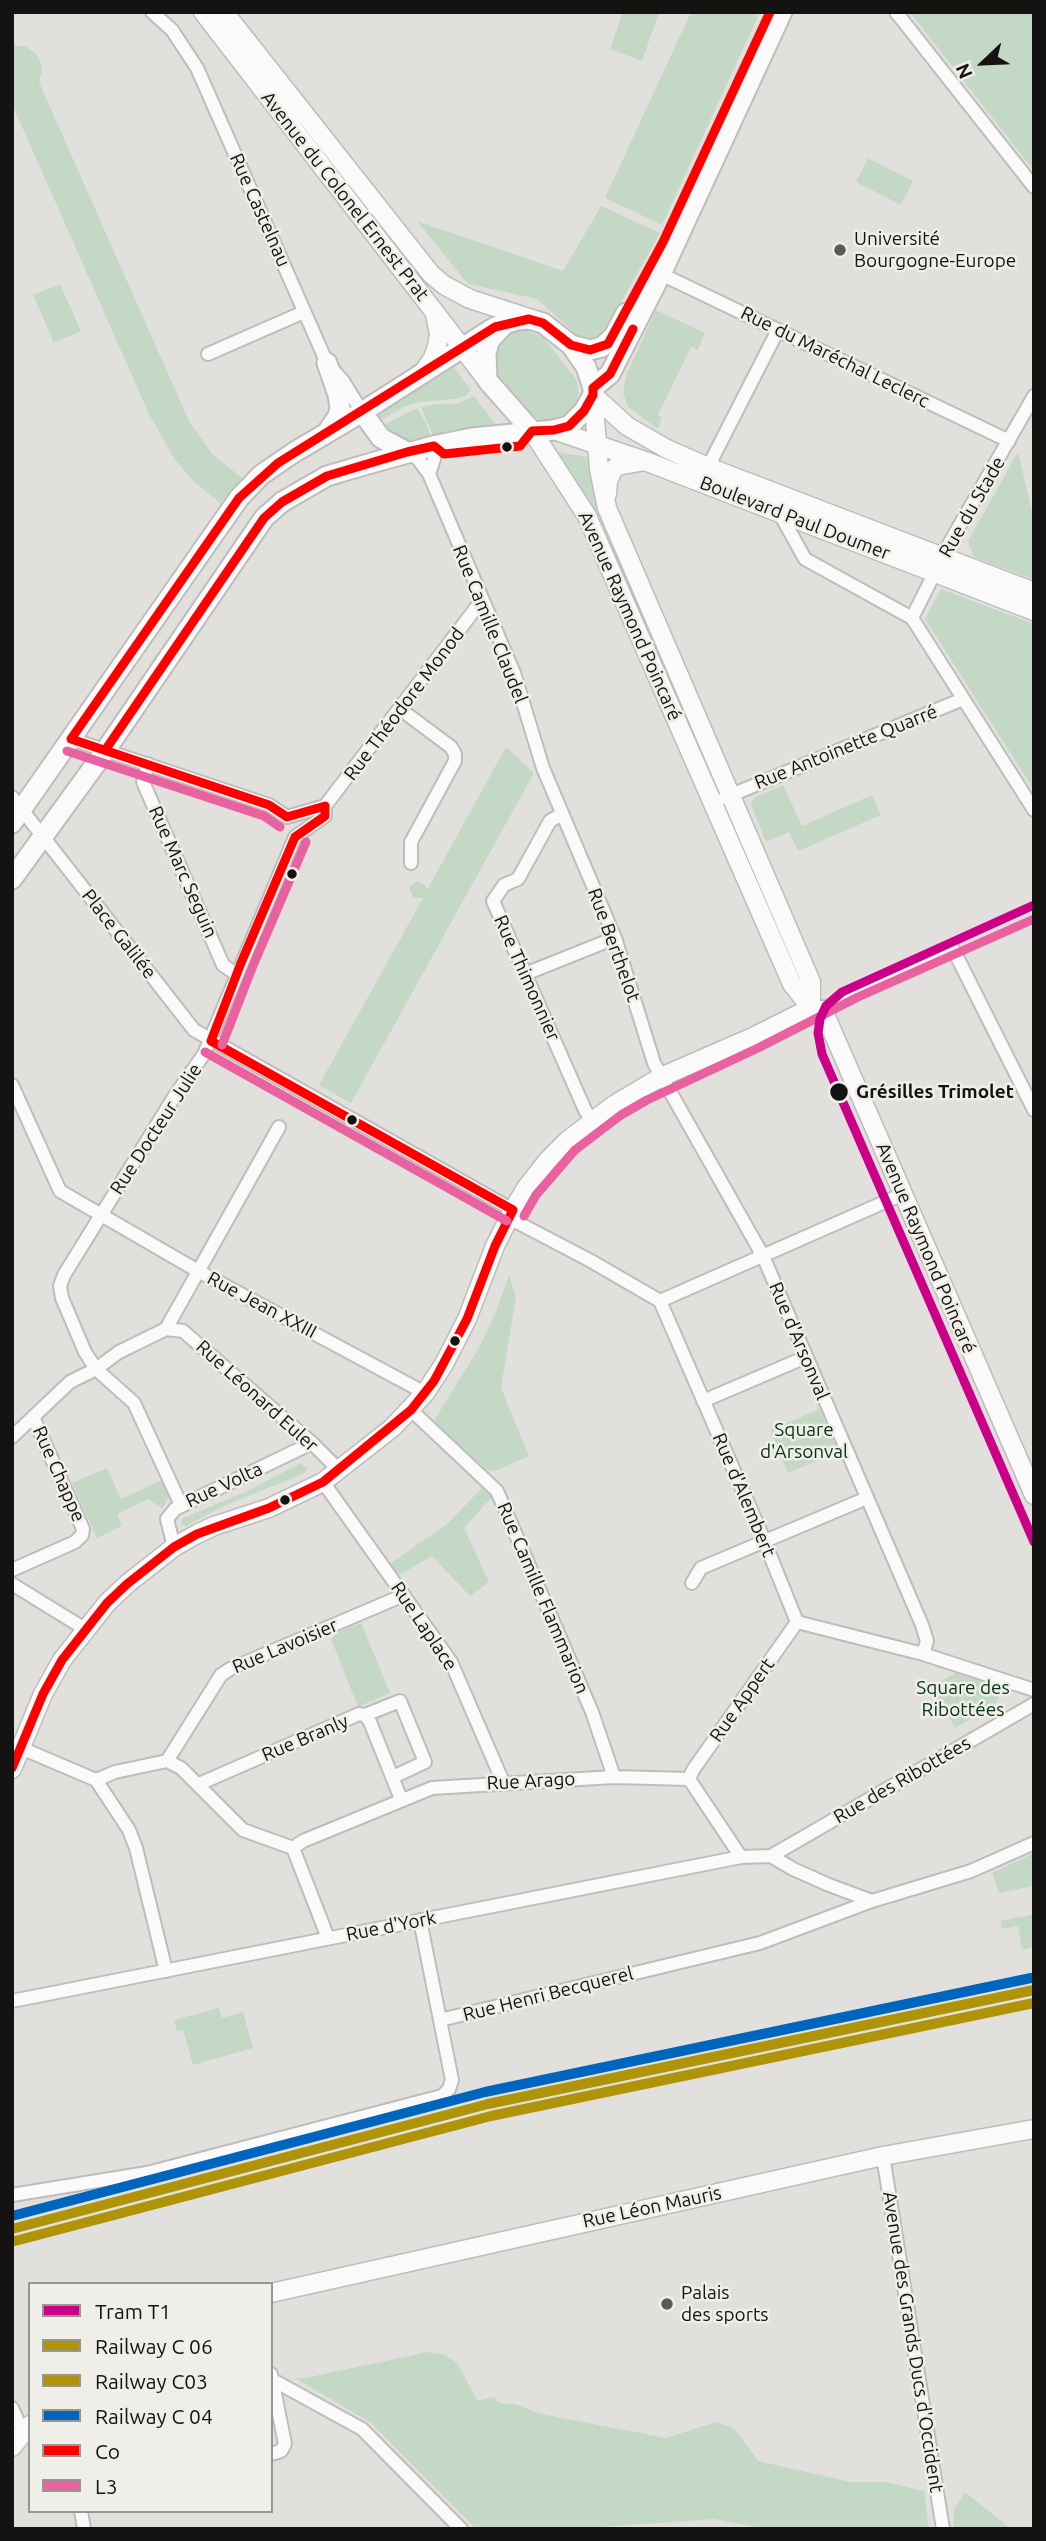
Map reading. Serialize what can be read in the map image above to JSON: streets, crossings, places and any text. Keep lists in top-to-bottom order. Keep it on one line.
{"streets":{"main road":["Avenue du Colonel Ernest Prat","Boulevard Paul Doumer","Avenue Raymond Poincaré","Rue Léon Mauris"],"street":["Rue Castelnau","Rue du Maréchal Leclerc","Rue du Stade","Rue Camille Claudel","Rue Théodore Monod","Rue Antoinette Quarré","Rue Marc Seguin","Place Galilée","Rue Berthelot","Rue Thimonnier","Rue Docteur Julie","Rue Jean XXIII","Rue d'Arsonval","Rue Léonard Euler","Rue Chappe","Rue Volta","Rue d'Alembert","Rue Camille Flammarion","Rue Laplace","Rue Lavoisier","Rue Appert","Rue Branly","Rue des Ribottées","Rue Arago","Rue d'York","Rue Henri Becquerel","Avenue des Grands Ducs d'Occident"]},"crossings":[["Avenue du Colonel Ernest Prat","Boulevard Paul Doumer"],["Avenue du Colonel Ernest Prat","Avenue Raymond Poincaré"],["Rue du Maréchal Leclerc","Rue du Stade"],["Rue du Stade","Boulevard Paul Doumer"],["Boulevard Paul Doumer","Avenue Raymond Poincaré"],["Avenue Raymond Poincaré","Rue Antoinette Quarré"],["Rue Camille Claudel","Rue Théodore Monod"],["Rue Camille Claudel","Rue Berthelot"],["Rue Camille Claudel","Rue Thimonnier"],["Rue Théodore Monod","Rue Docteur Julie"],["Rue Marc Seguin","Rue Docteur Julie"],["Place Galilée","Rue Docteur Julie"],["Rue Berthelot","Rue Thimonnier"],["Rue Berthelot","Rue d'Arsonval"],["Rue Docteur Julie","Rue Jean XXIII"],["Rue Léonard Euler","Rue Volta"],["Rue d'Alembert","Rue Appert"],["Rue Camille Flammarion","Rue Arago"],["Rue Laplace","Rue Lavoisier"],["Rue Laplace","Rue Arago"],["Rue Appert","Rue Arago"],["Rue Branly","Rue Arago"],["Rue des Ribottées","Rue d'York"],["Rue Léon Mauris","Avenue des Grands Ducs d'Occident"]],"parks":["Square d'Arsonval","Square des Ribottées"],"places":["Université Bourgogne-Europe","Grésilles Trimolet","Palais des sports"],"lines":["transit line Co","transit line L3","tram line T1","rail line C03"],"legend":["Tram T1","Railway C 06","Railway C03","Railway C 04","Co","L3"],"north":"bottom left"}
